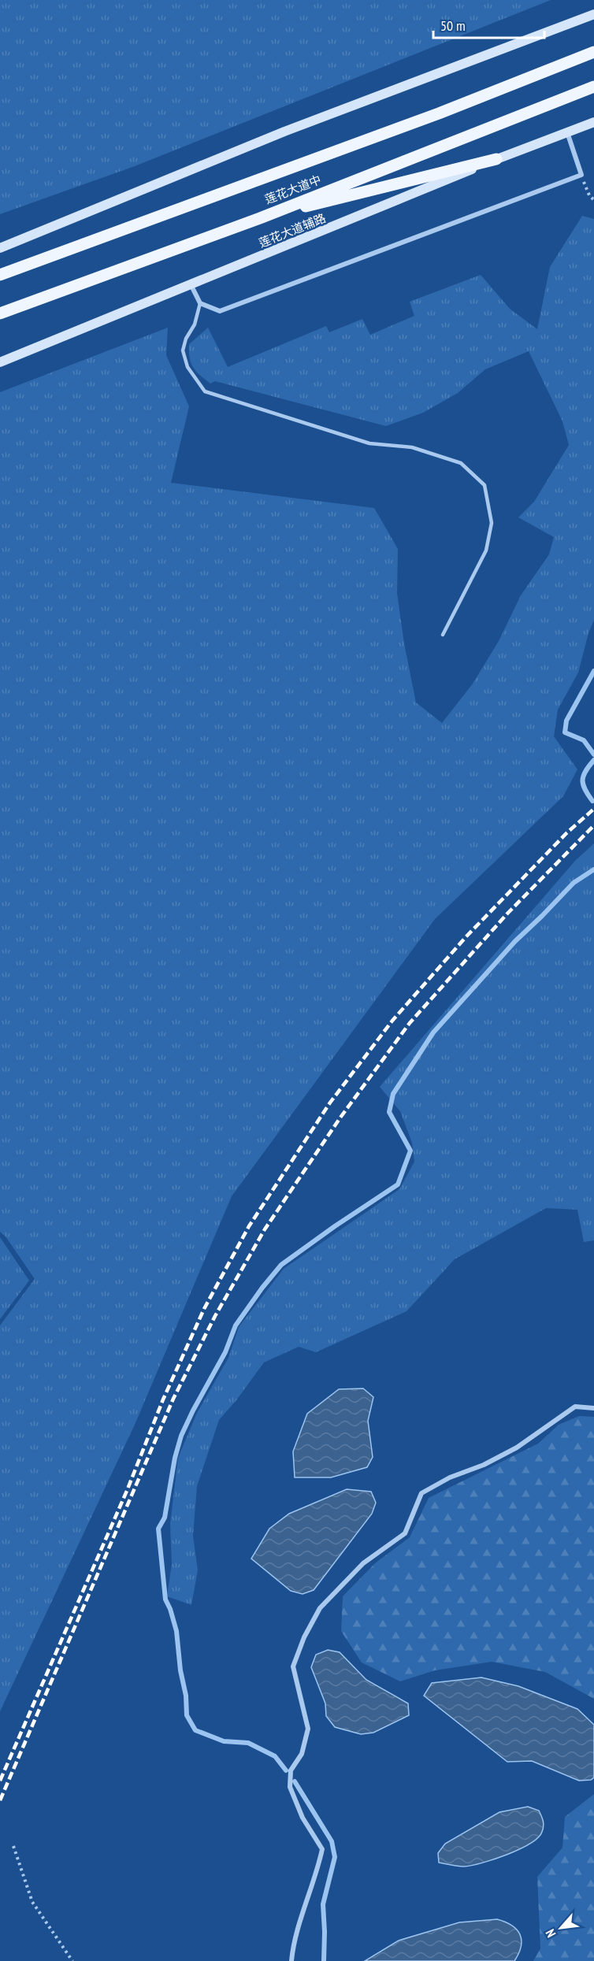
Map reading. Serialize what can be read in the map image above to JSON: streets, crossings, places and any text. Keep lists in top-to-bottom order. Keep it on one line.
{"streets":{"main road":["莲花大道中"],"street":["莲花大道辅路"]},"scale_bar":"50 m","north":"bottom left"}
